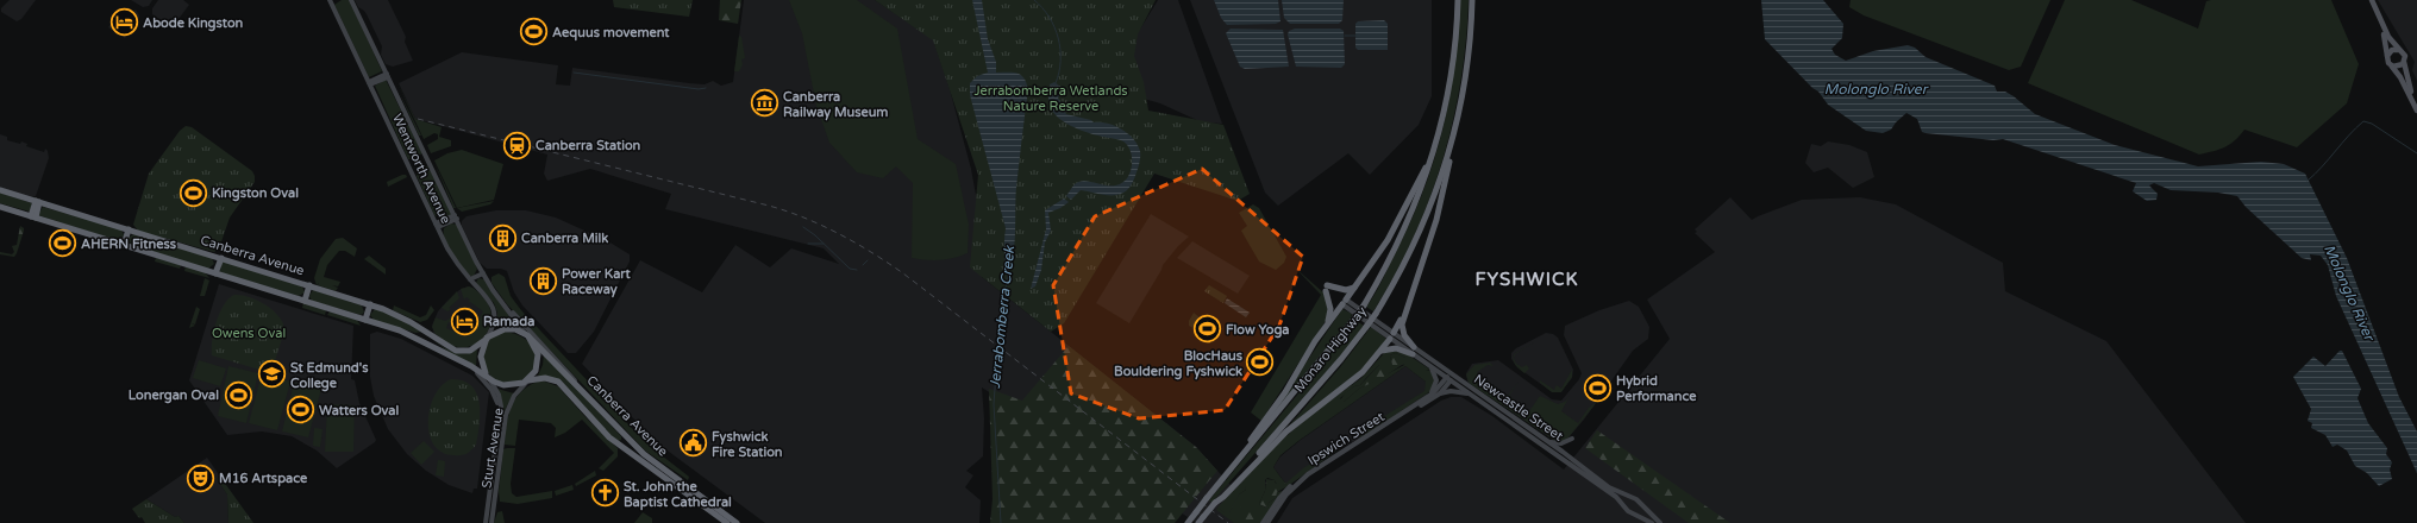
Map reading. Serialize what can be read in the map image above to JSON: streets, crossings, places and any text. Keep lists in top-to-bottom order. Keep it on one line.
{"streets":{"highway":["Canberra Avenue","Monaro Highway"],"main road":["Wentworth Avenue","Newcastle Street","Ipswich Street","Sturt Avenue"]},"crossings":[["Wentworth Avenue","Canberra Avenue"],["Wentworth Avenue","Sturt Avenue"],["Canberra Avenue","Sturt Avenue"],["Newcastle Street","Ipswich Street"]],"districts":["FYSHWICK"],"water":["Molonglo River","Jerrabomberra Creek"],"parks":["Jerrabomberra Wetlands Nature Reserve","Owens Oval"],"places":{"hotel":["Abode Kingston","Ramada"],"sports":["Aequus movement","Kingston Oval","AHERN Fitness","Flow Yoga","BlocHaus Bouldering Fyshwick","Hybrid Performance","Lonergan Oval","Watters Oval"],"museum":["Canberra Railway Museum"],"station":["Canberra Station"],"building":["Canberra Milk","Power Kart Raceway"],"school or university":["St Edmund's College"],"public building":["Fyshwick Fire Station"],"theatre":["M16 Artspace"],"church":["St. John the Baptist Cathedral"]}}
